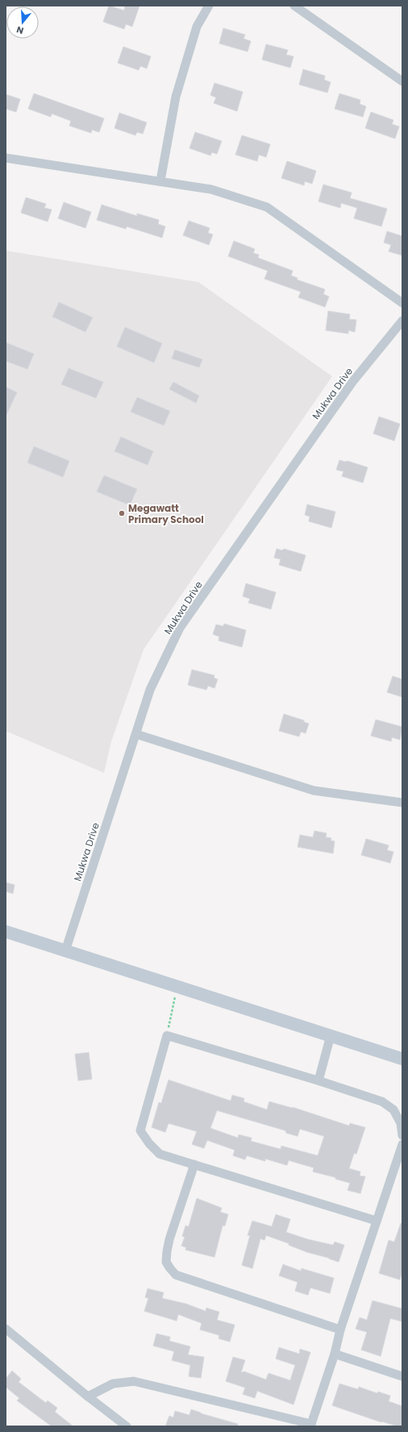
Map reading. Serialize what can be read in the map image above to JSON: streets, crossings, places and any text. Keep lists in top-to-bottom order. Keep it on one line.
{"streets":{"street":["Mukwa Drive"]},"places":["Megawatt Primary School"],"north":"bottom"}
